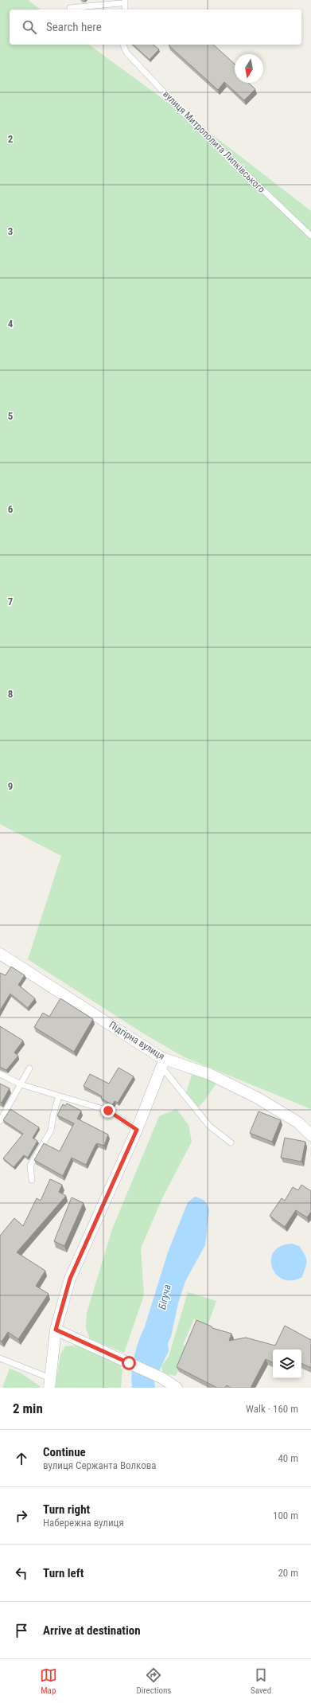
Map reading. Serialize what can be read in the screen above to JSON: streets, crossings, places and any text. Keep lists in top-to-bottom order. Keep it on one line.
{"streets":{"street":["Підгірна вулиця"],"lane":["вулиця Митрополита Липківського"]},"water":["Бігуча"],"north":"bottom","page":{"search":"Search here","heading":["2 min","Walk · 160 m"],"list":[["Continue","вулиця Сержанта Волкова","40 m"],["Turn right","Набережна вулиця","100 m"],["Turn left","20 m"],"Arrive at destination"],"nav":["Map","Directions","Saved"]},"grid":{"rows":["2","3","4","5","6","7","8","9"]}}
